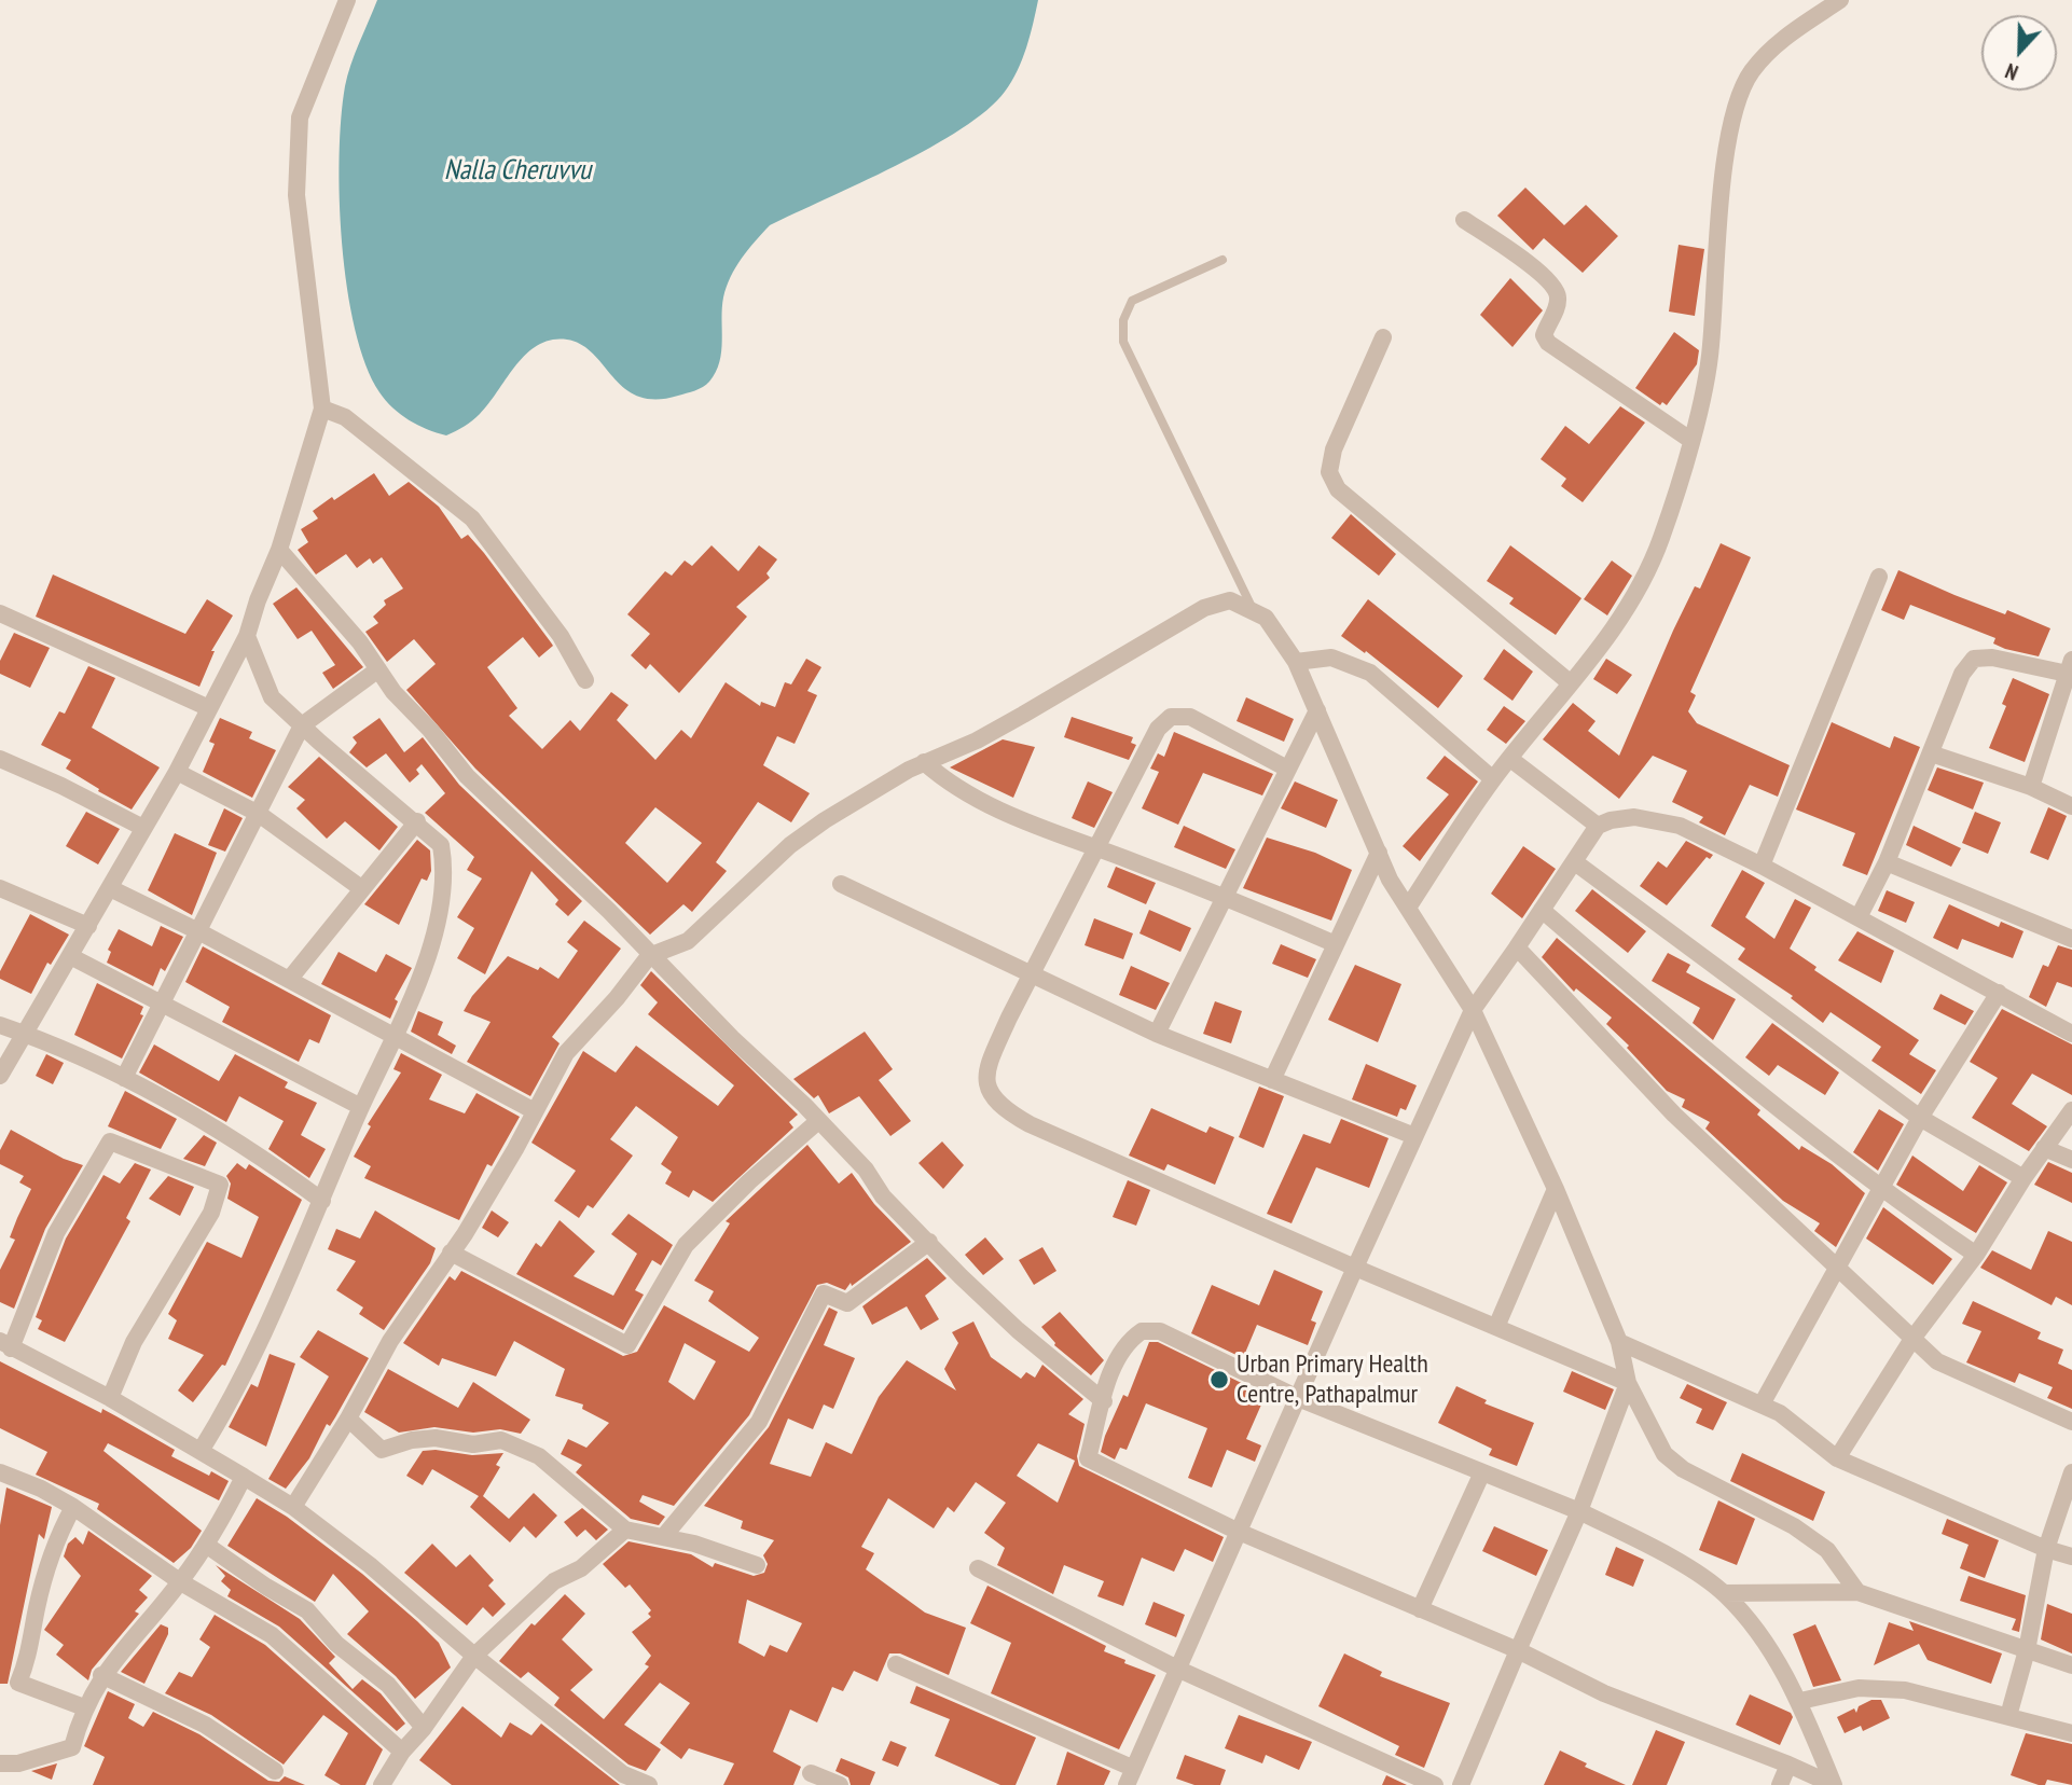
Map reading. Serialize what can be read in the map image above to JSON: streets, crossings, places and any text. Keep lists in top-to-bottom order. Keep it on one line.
{"water":["Nalla Cheruvvu"],"places":["Urban Primary Health Centre, Pathapalmur"],"north":"bottom"}
